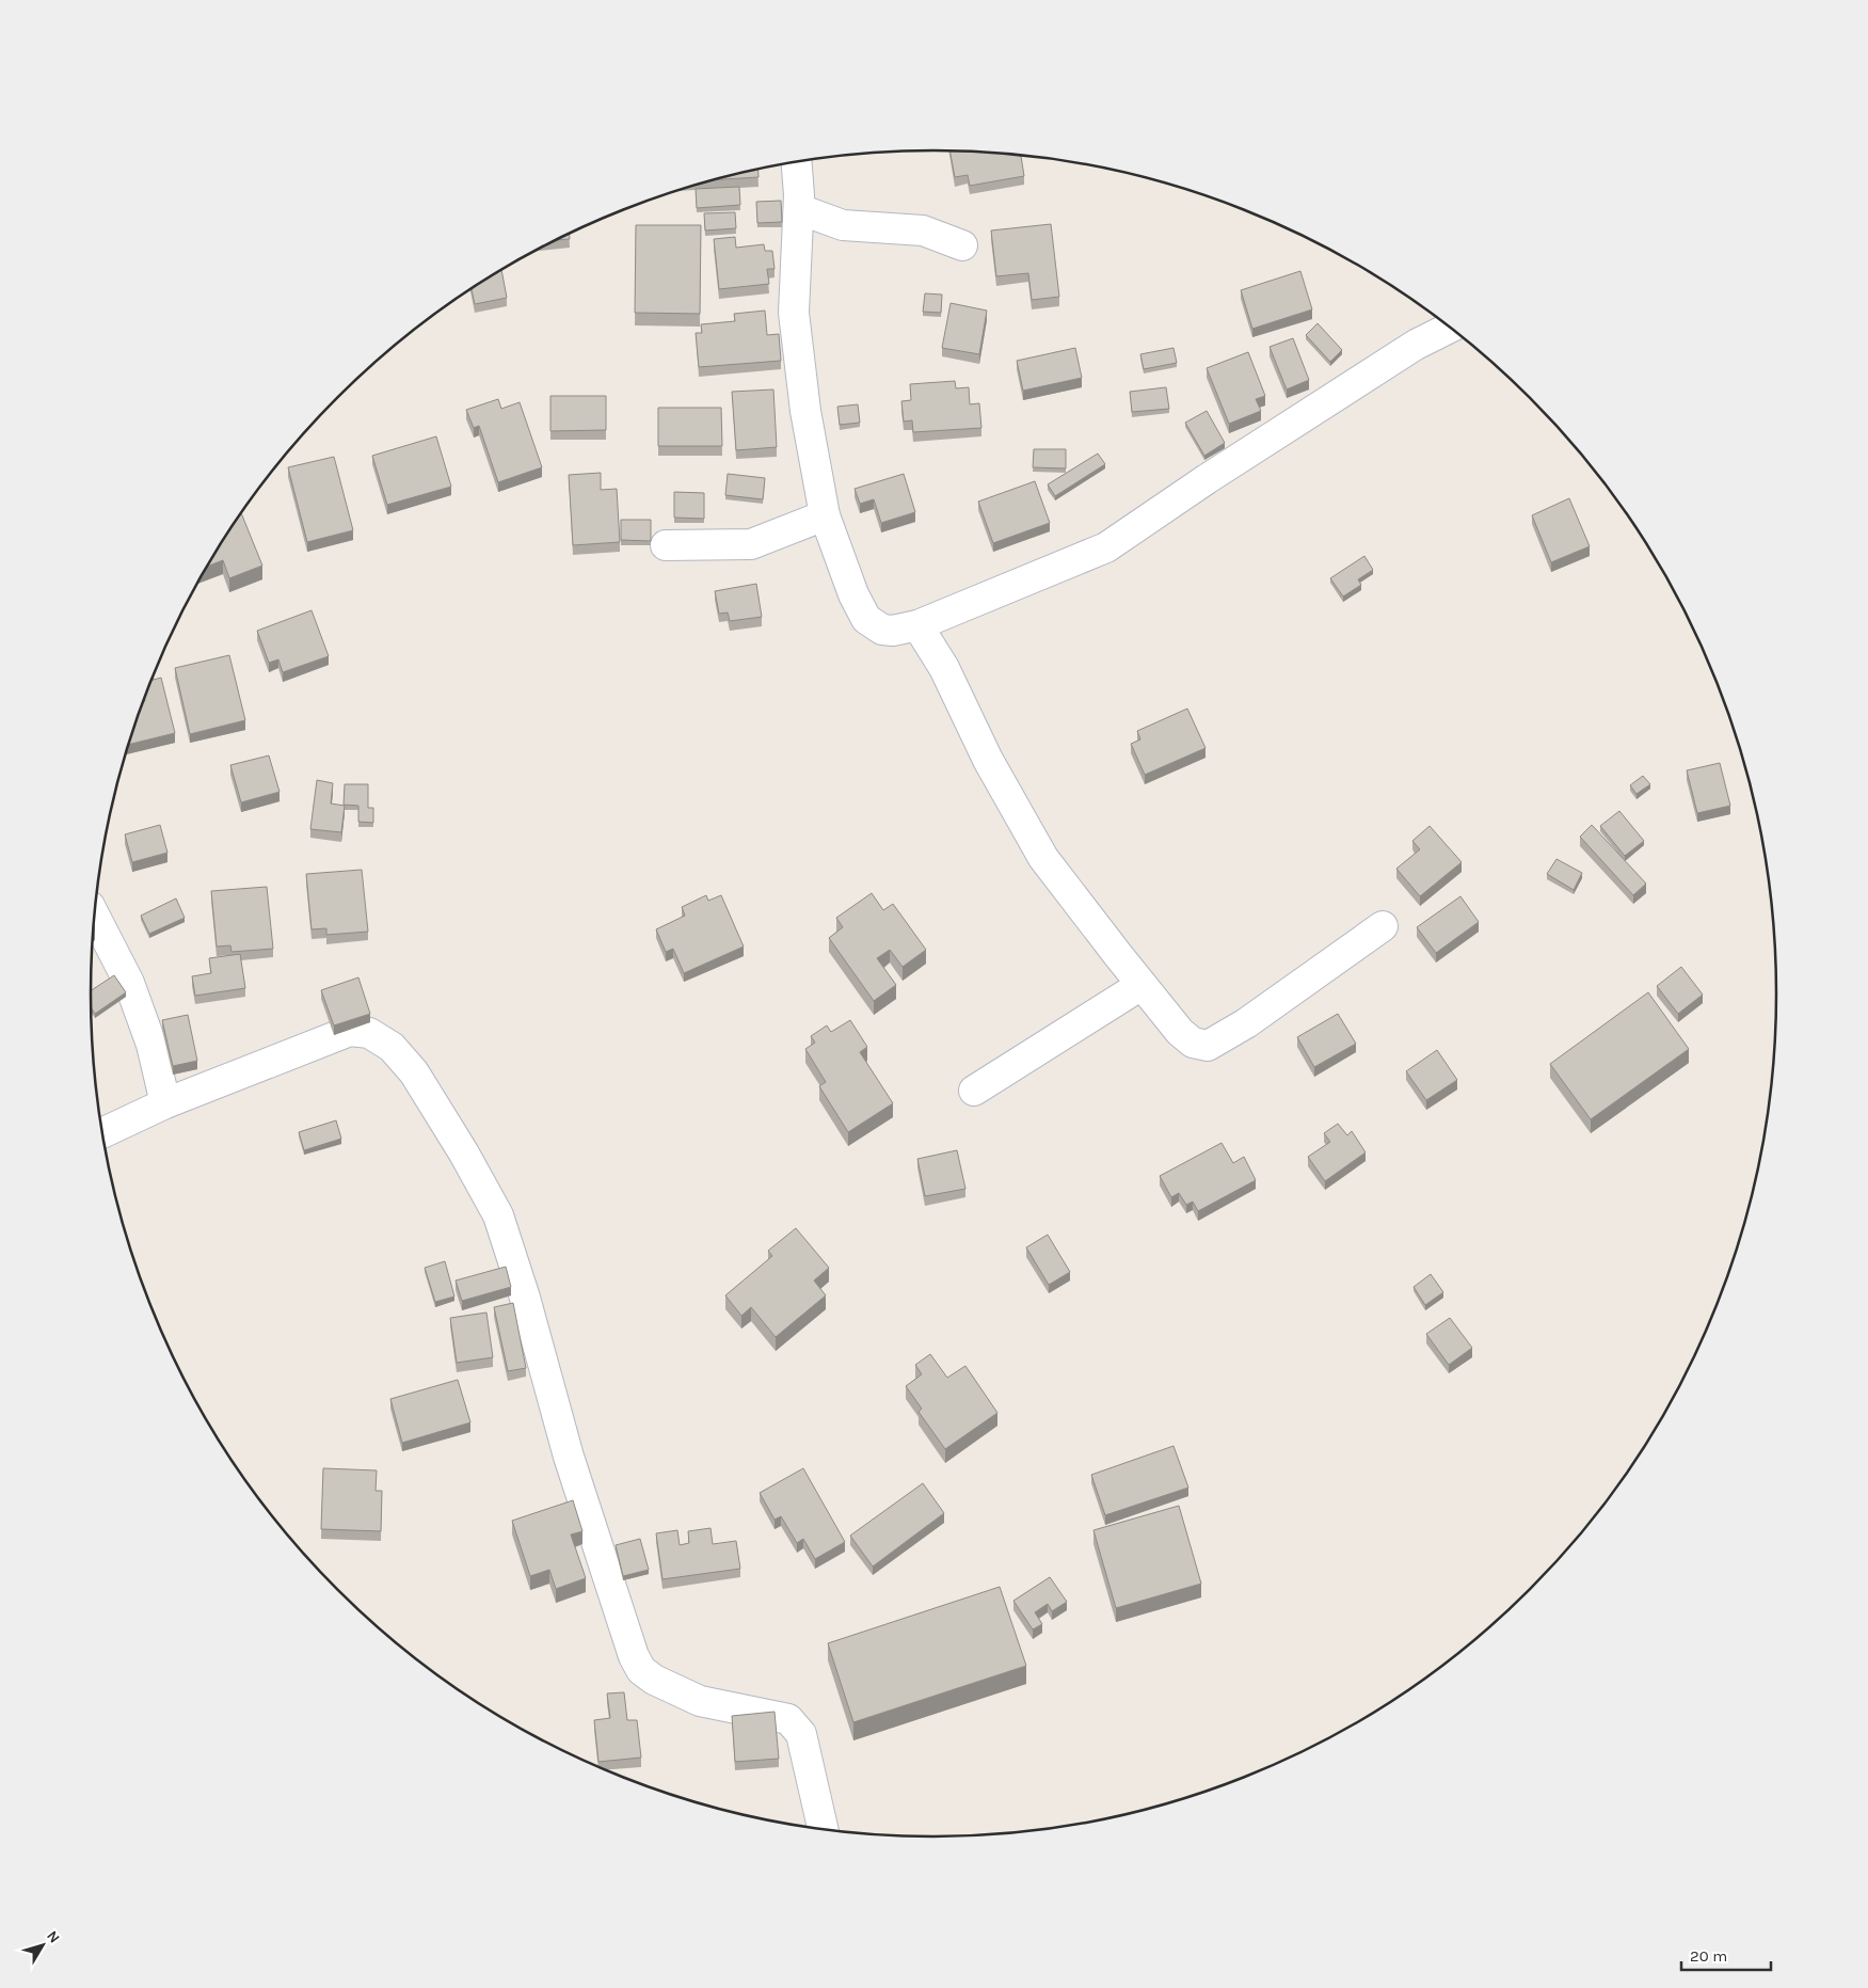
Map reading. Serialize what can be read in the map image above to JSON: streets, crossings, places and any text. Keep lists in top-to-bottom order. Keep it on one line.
{"scale_bar":"20 m","north":"top right"}
